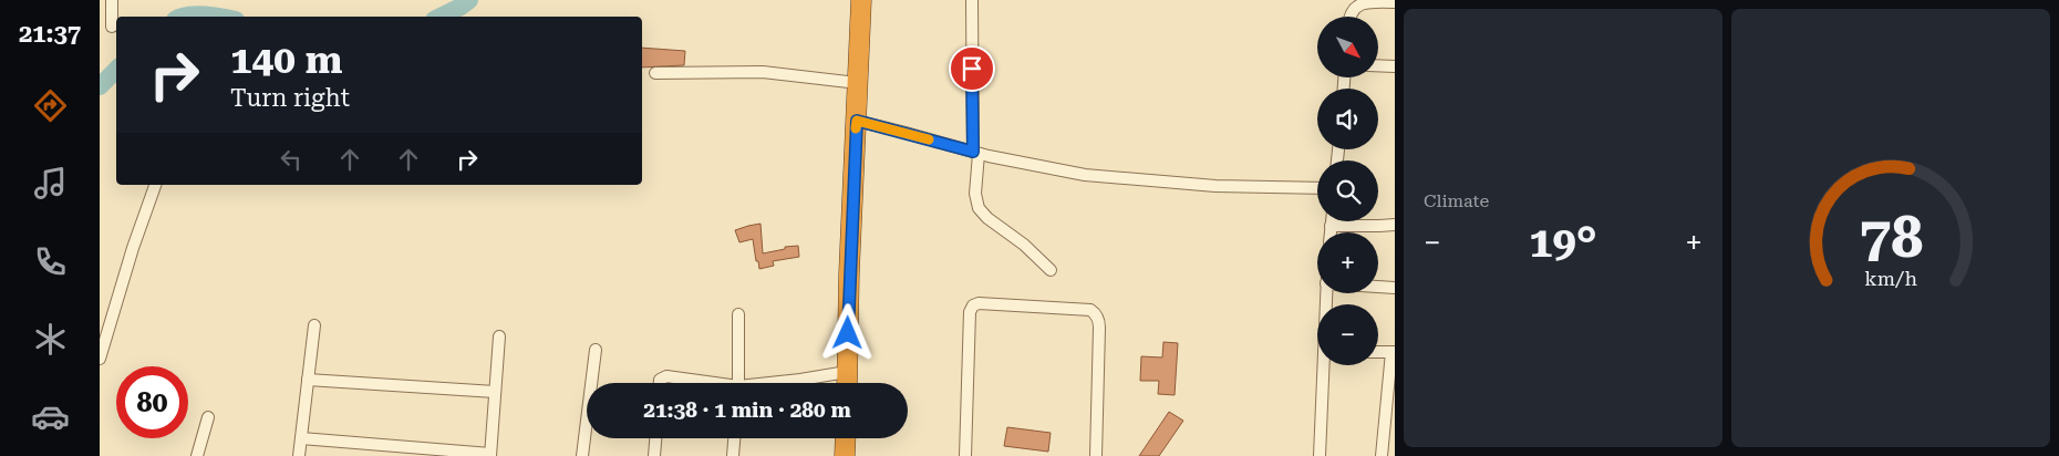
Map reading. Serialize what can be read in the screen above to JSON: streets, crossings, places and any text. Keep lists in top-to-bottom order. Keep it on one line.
{"north":"bottom right","page":{"tabs":"21:37","tile":"Climate","map_buttons":["+","−"],"turn":["140 m","Turn right"],"heat":["−","19°","+"],"limit":"80","trip":"21:38 · 1 min · 280 m","gauge":["78","km/h"]}}
